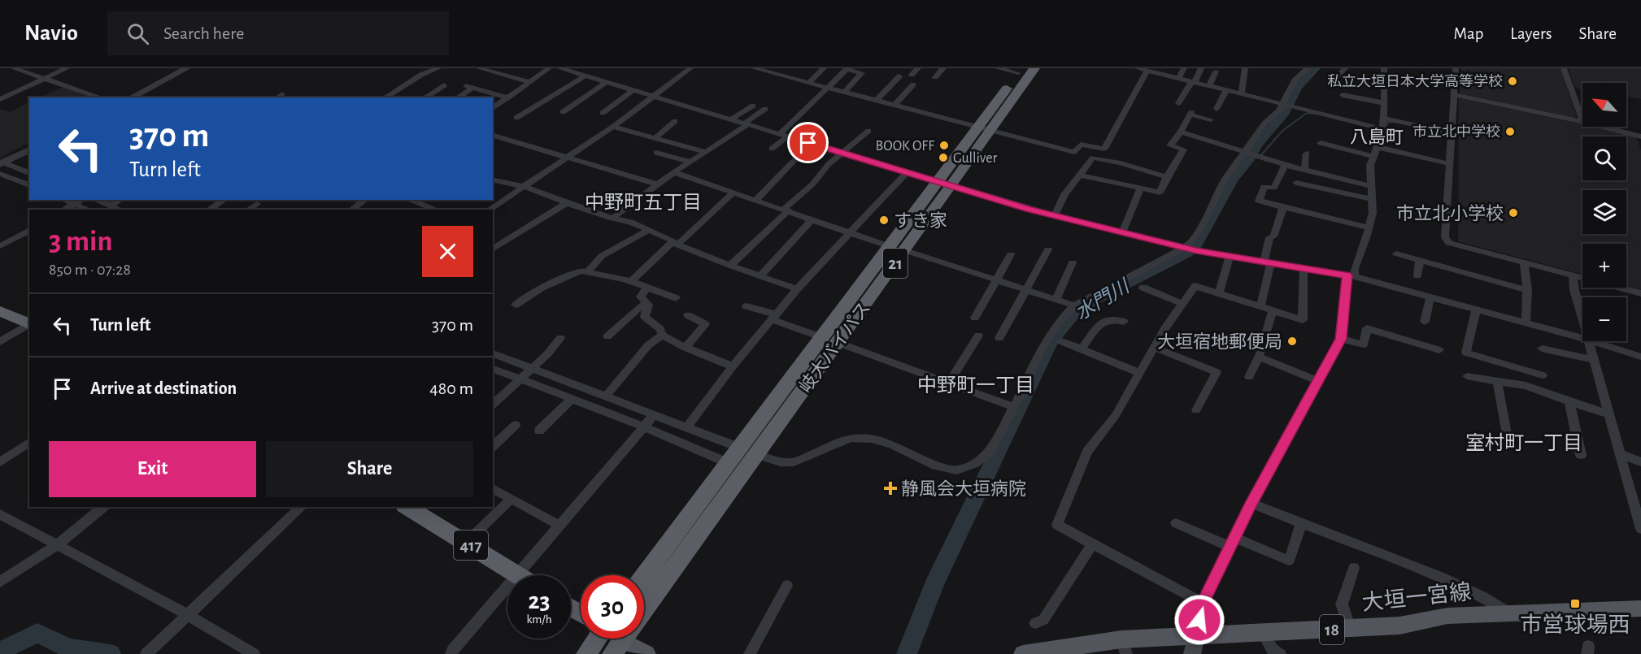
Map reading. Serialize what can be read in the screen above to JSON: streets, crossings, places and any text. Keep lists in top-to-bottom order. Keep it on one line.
{"streets":{"highway":["21","岐大バイパス","417"],"main road":["大垣一宮線","18"]},"districts":["八島町","中野町五丁目","中野町一丁目","室村町一丁目"],"water":["水門川"],"places":{"other":["私立大垣日本大学高等学校","市立北中学校","BOOK OFF","Gulliver","市立北小学校","すき家","大垣宿地郵便局"],"health":["静風会大垣病院"],"transit":["市営球場西"]},"north":"top left","page":{"header":"Navio","search":"Search here","nav":["Map","Layers","Share"],"map_buttons":["+","−"],"turn":["370 m","Turn left"],"heading":["3 min","850 m · 07:28"],"list":[{"name":"Turn left","value":"370 m"},{"name":"Arrive at destination","value":"480 m"}],"buttons":["Exit","Share"],"speed":"23 km/h","limit":"30"}}
